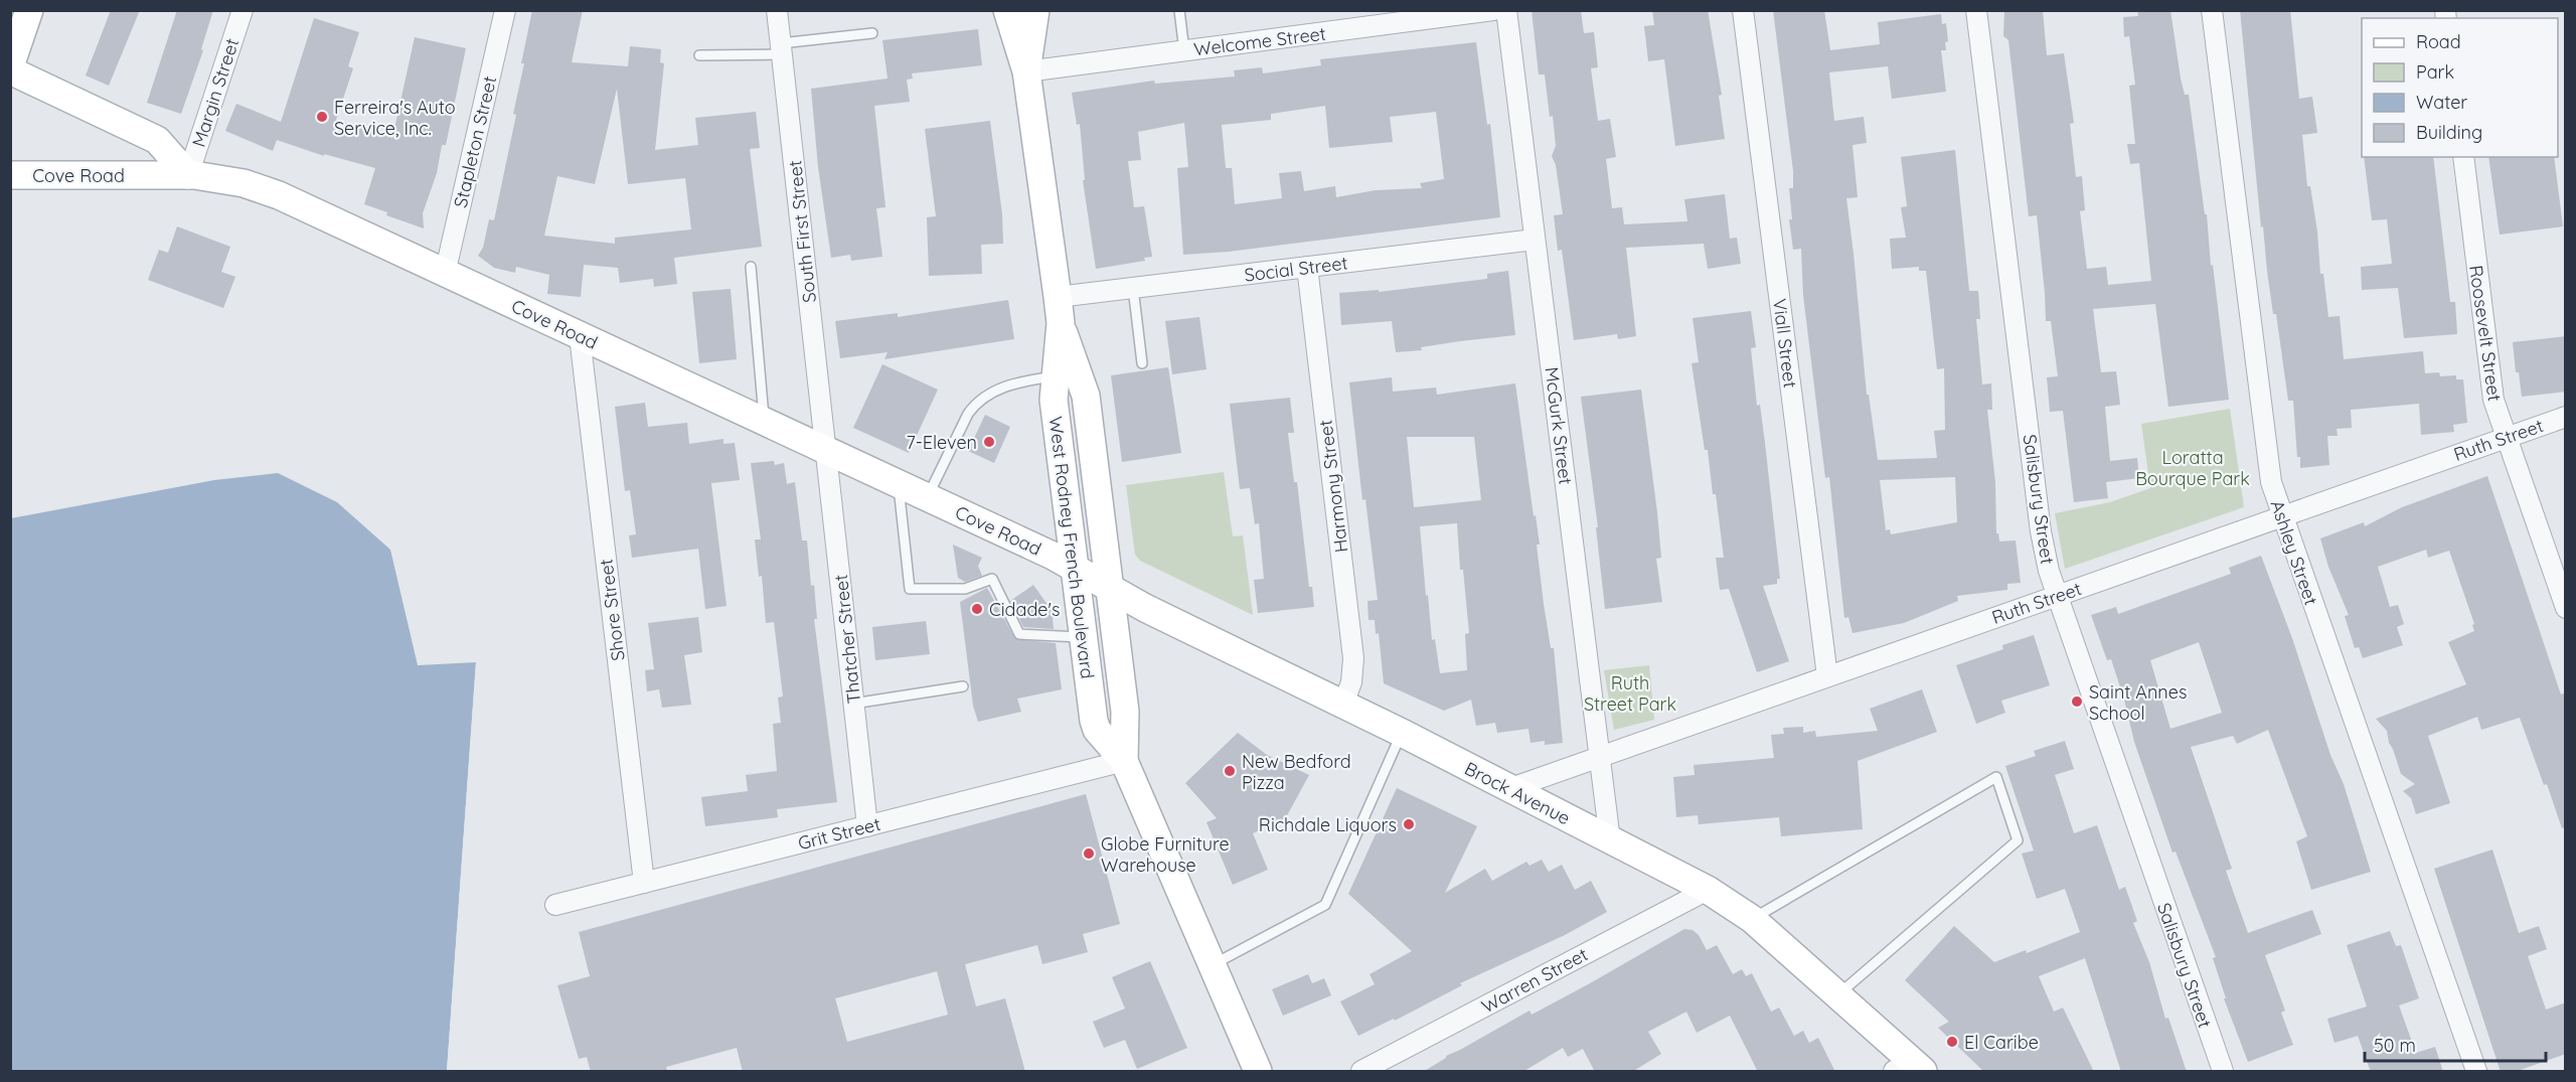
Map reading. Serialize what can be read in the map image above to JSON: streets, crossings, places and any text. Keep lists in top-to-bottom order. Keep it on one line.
{"streets":{"main road":["Cove Road","West Rodney French Boulevard","Brock Avenue"],"street":["Welcome Street","Margin Street","Stapleton Street","South First Street","Social Street","Roosevelt Street","Viall Street","McGurk Street","Ruth Street","Harmony Street","Salisbury Street","Ashley Street","Shore Street","Thatcher Street","Grit Street","Warren Street"]},"crossings":[["Welcome Street","West Rodney French Boulevard"],["Margin Street","Cove Road"],["Stapleton Street","Cove Road"],["Cove Road","South First Street"],["Cove Road","West Rodney French Boulevard"],["Cove Road","Shore Street"],["Cove Road","Thatcher Street"],["Cove Road","Brock Avenue"],["South First Street","Thatcher Street"],["Social Street","McGurk Street"],["Social Street","Harmony Street"],["Social Street","West Rodney French Boulevard"],["Roosevelt Street","Ruth Street"],["Viall Street","Ruth Street"],["McGurk Street","Ruth Street"],["McGurk Street","Brock Avenue"],["Ruth Street","Salisbury Street"],["Ruth Street","Ashley Street"],["Ruth Street","Brock Avenue"],["Harmony Street","Brock Avenue"],["West Rodney French Boulevard","Brock Avenue"],["West Rodney French Boulevard","Grit Street"],["Shore Street","Grit Street"],["Thatcher Street","Grit Street"],["Brock Avenue","Warren Street"]],"parks":["Loratta Bourque Park","Ruth Street Park"],"places":["Ferreira's Auto Service, Inc.","7-Eleven","Cidade's","Saint Annes School","New Bedford Pizza","Richdale Liquors","Globe Furniture Warehouse","El Caribe"],"legend":["Road","Park","Water","Building"],"scale_bar":"50 m"}
